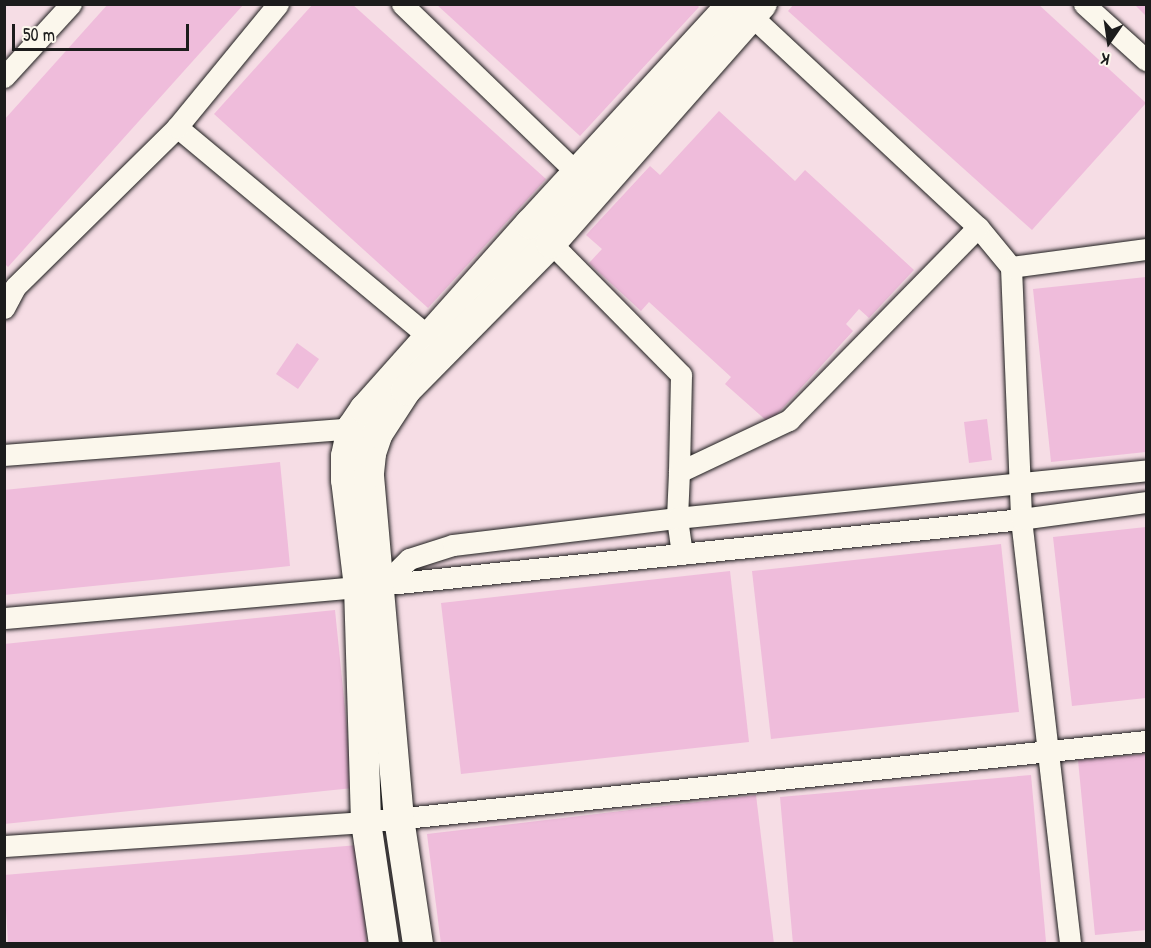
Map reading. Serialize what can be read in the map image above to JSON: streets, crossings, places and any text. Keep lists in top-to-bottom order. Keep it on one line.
{"scale_bar":"50 m","north":"bottom"}
